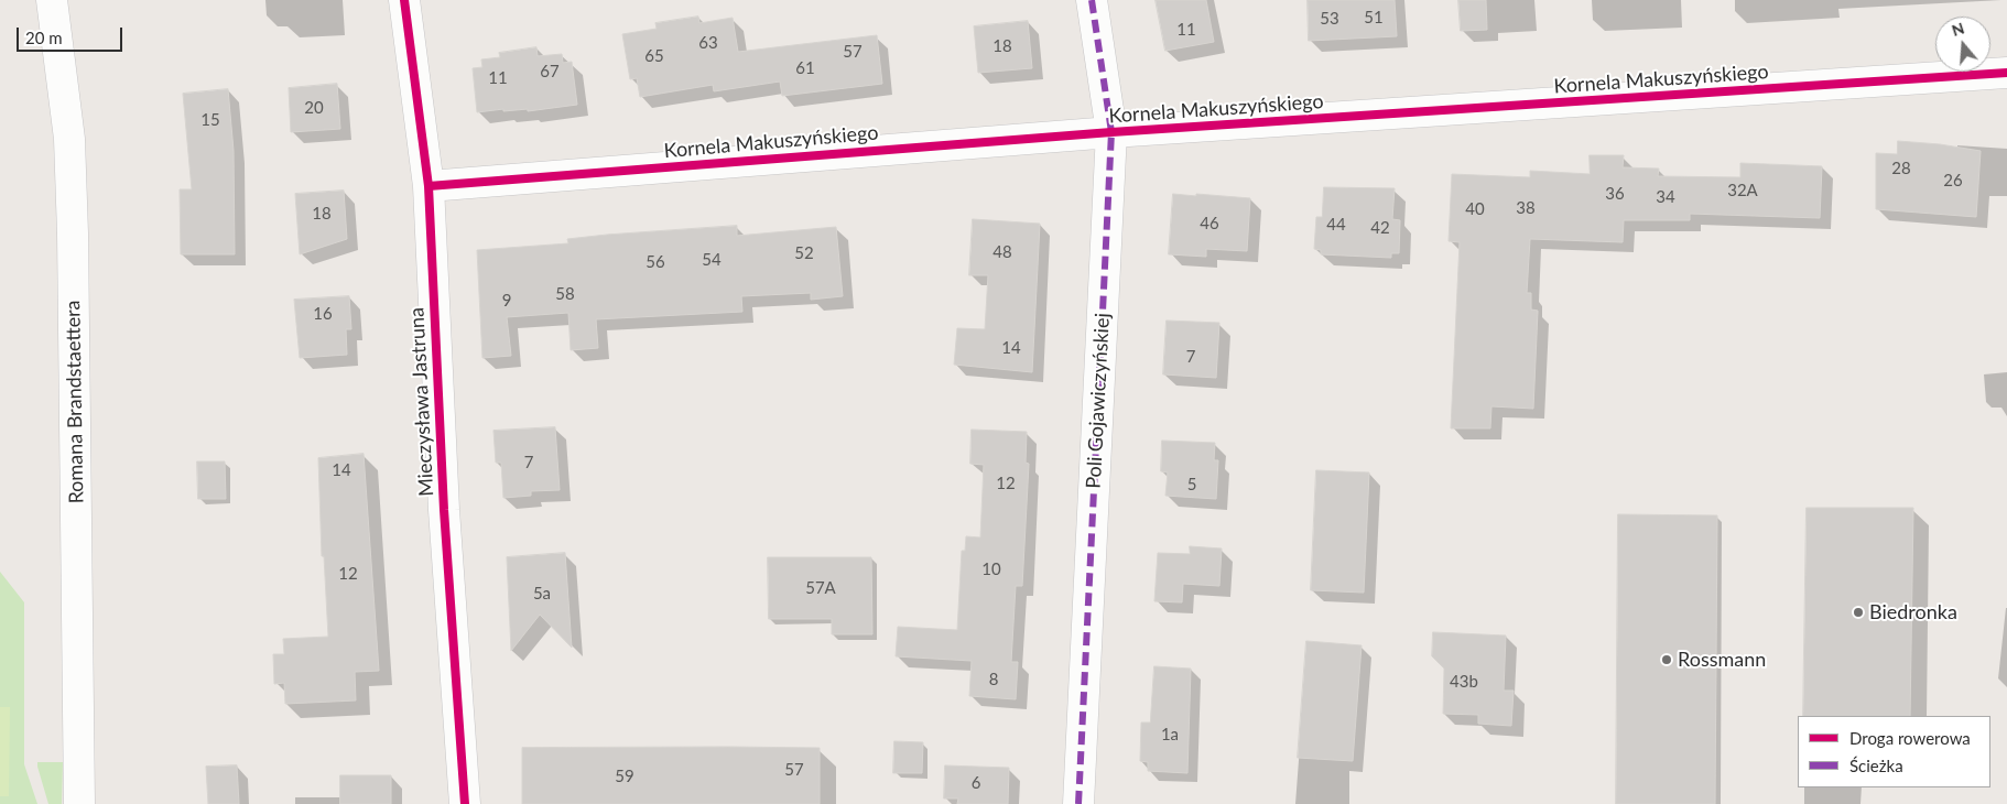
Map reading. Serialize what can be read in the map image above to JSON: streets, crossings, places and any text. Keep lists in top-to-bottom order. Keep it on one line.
{"streets":{"street":["Kornela Makuszyńskiego","Poli Gojawiczyńskiej","Romana Brandstaettera","Mieczysława Jastruna"]},"crossings":[["Kornela Makuszyńskiego","Poli Gojawiczyńskiej"],["Kornela Makuszyńskiego","Mieczysława Jastruna"]],"places":["Biedronka","Rossmann"],"house_numbers":["51","53","11","63","18","57","65","61","67","11","20","15","28","26","32A","36","34","38","40","18","46","44","42","48","52","54","56","58","9","16","14","7","7","14","12","5","10","12","57A","5a","8","43b","1a","57","59","6"],"legend":["Droga rowerowa","Ścieżka"],"scale_bar":"20 m","north":"top"}
